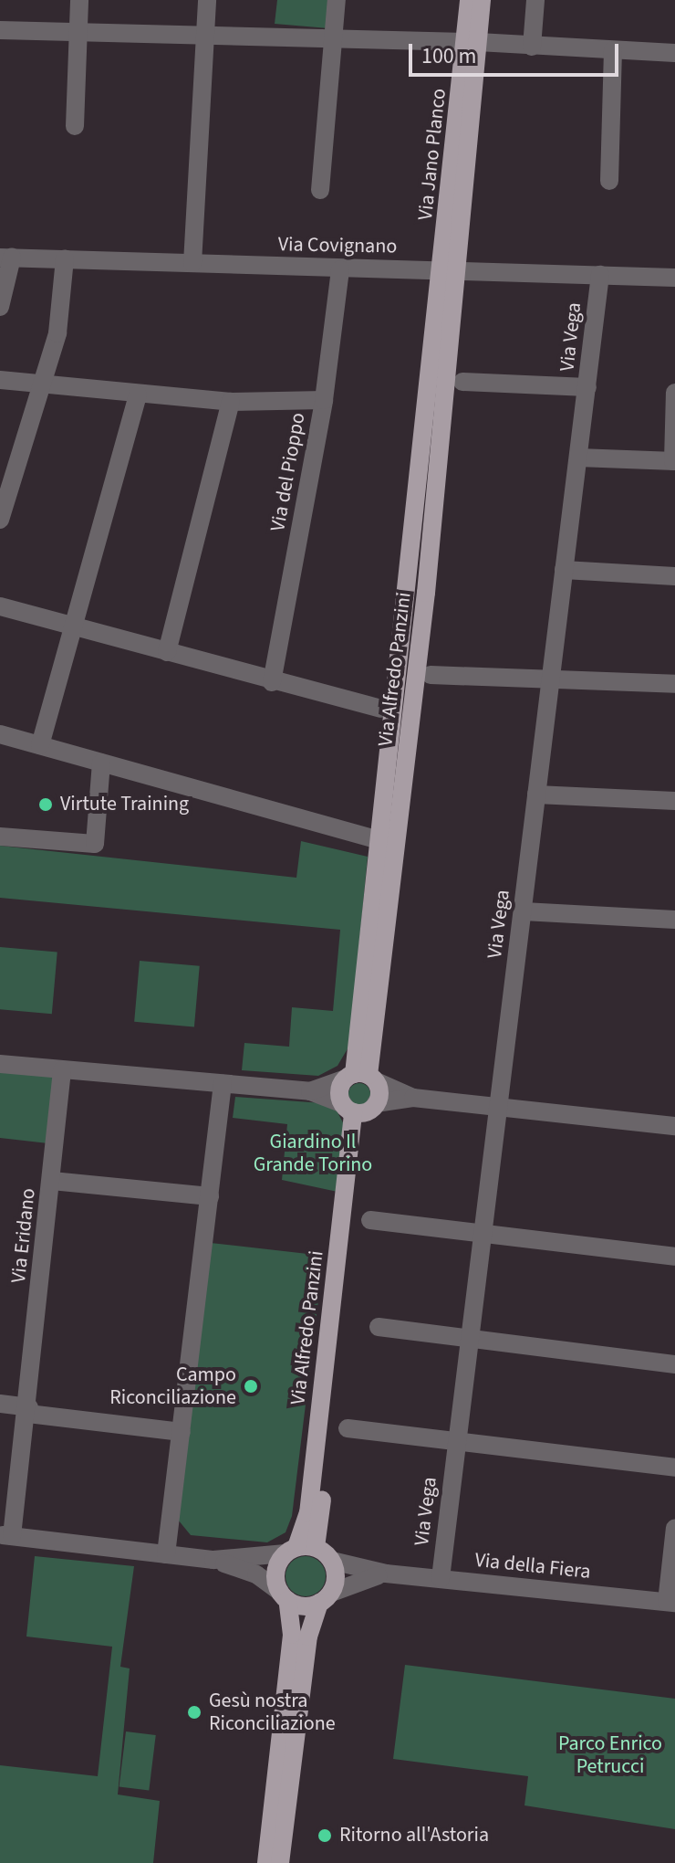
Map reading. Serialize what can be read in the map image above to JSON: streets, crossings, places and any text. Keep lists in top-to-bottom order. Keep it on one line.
{"streets":{"main road":["Via Jano Planco","Via Alfredo Panzini"],"street":["Via Covignano","Via Vega","Via del Pioppo","Via Eridano","Via della Fiera"]},"crossings":[["Via Jano Planco","Via Covignano"],["Via Jano Planco","Via Alfredo Panzini"],["Via Covignano","Via Vega"],["Via Covignano","Via del Pioppo"],["Via Covignano","Via Alfredo Panzini"],["Via Vega","Via della Fiera"],["Via Alfredo Panzini","Via della Fiera"]],"parks":["Giardino Il Grande Torino","Parco Enrico Petrucci"],"places":["Virtute Training","Campo Riconciliazione","Gesù nostra Riconciliazione","Ritorno all'Astoria"],"scale_bar":"100 m"}
